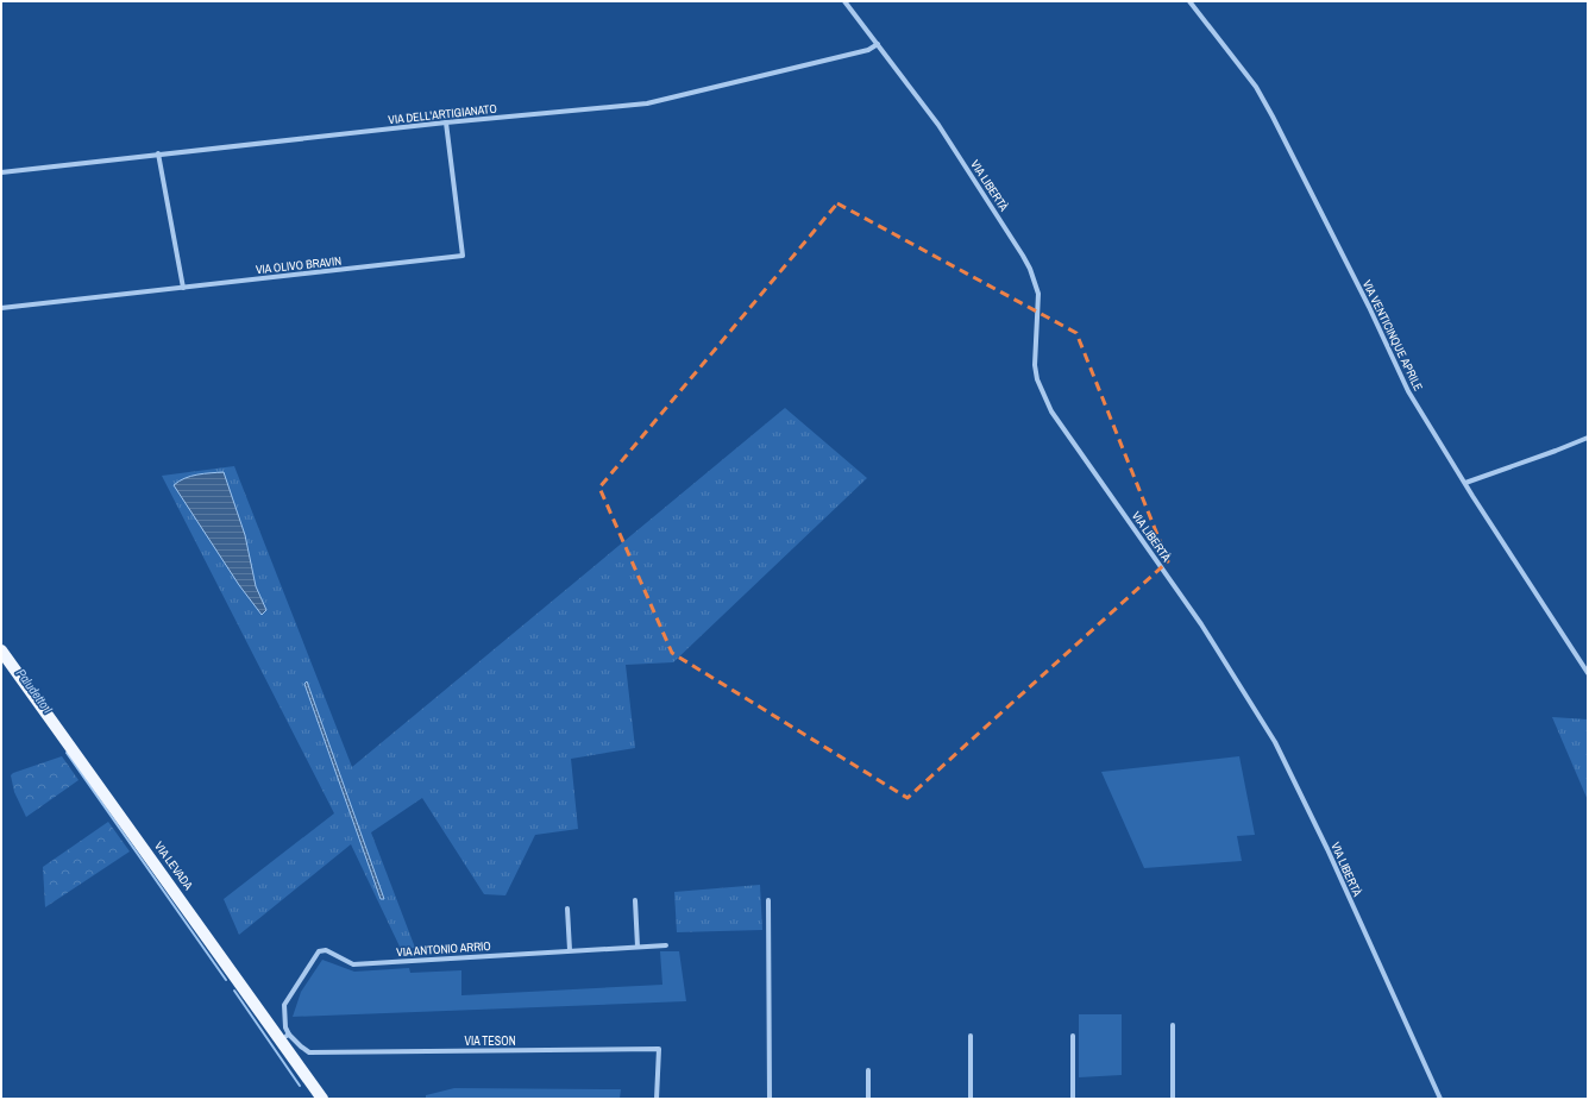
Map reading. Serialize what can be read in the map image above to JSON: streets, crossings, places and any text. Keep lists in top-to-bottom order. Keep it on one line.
{"streets":{"main road":["VIA LEVADA"],"street":["VIA DELL'ARTIGIANATO","VIA LIBERTÀ","VIA OLIVO BRAVIN","VIA VENTICINQUE APRILE","VIA ANTONIO ARRIO","VIA TESON"]},"crossings":[["VIA DELL'ARTIGIANATO","VIA LIBERTÀ"],["VIA DELL'ARTIGIANATO","VIA OLIVO BRAVIN"],["VIA LEVADA","VIA ANTONIO ARRIO"],["VIA LEVADA","VIA TESON"],["VIA ANTONIO ARRIO","VIA TESON"]],"water":["Paludetto I"]}
